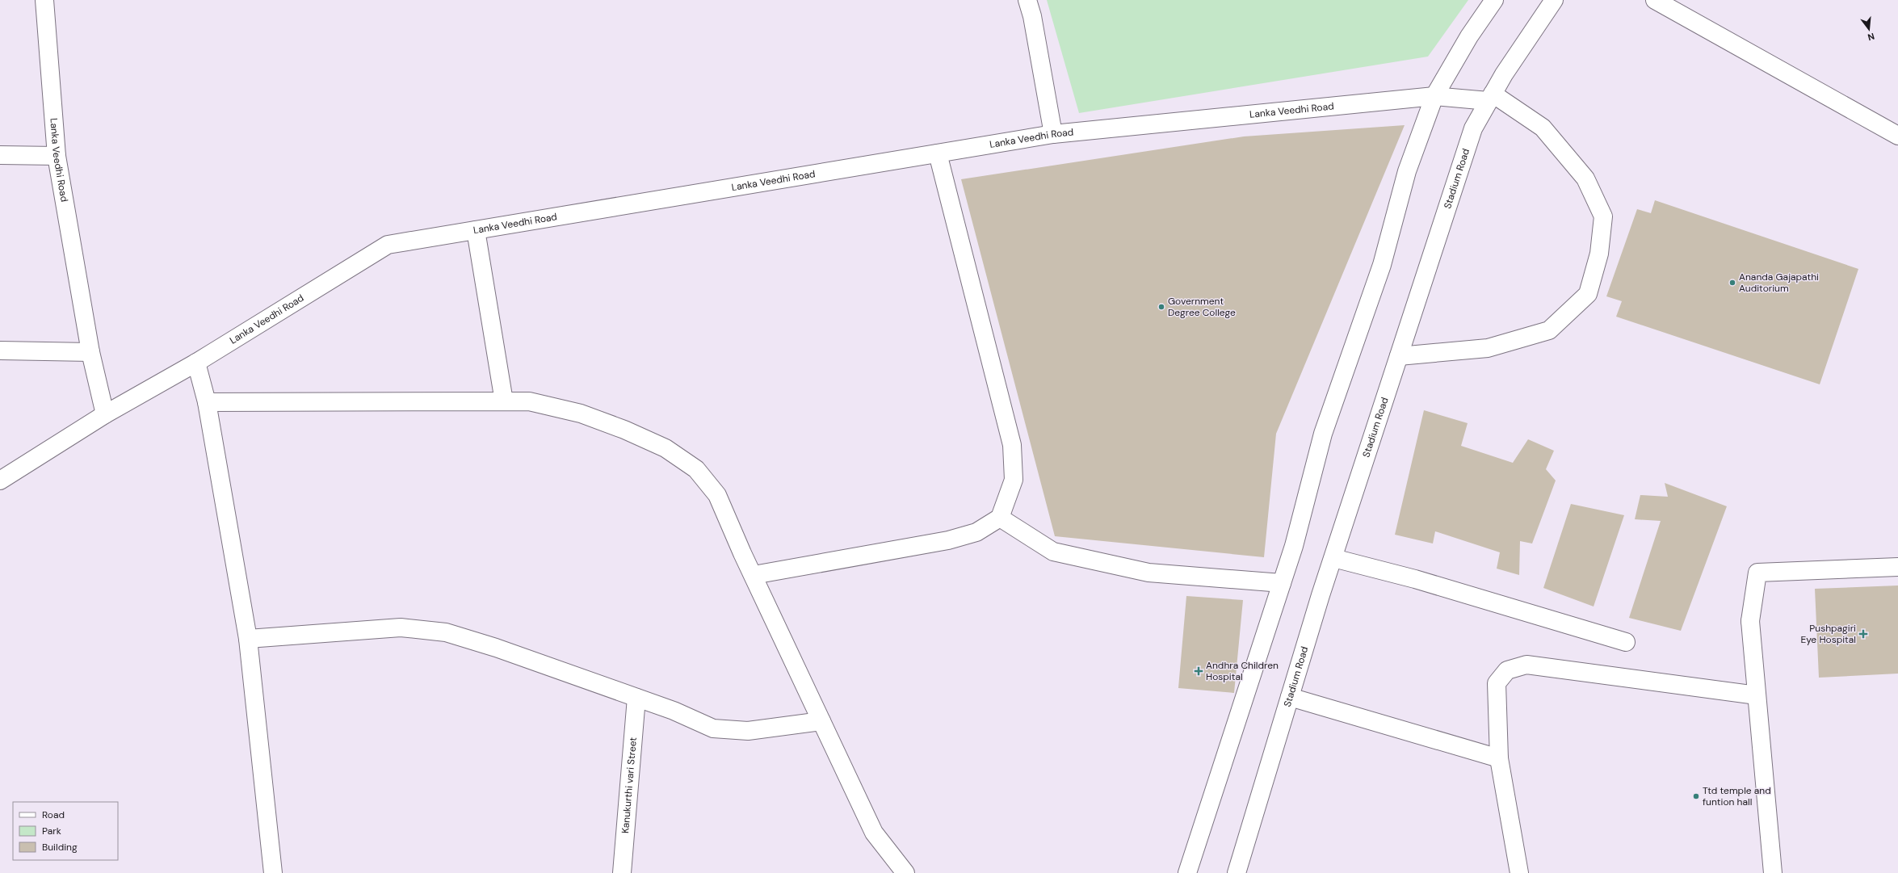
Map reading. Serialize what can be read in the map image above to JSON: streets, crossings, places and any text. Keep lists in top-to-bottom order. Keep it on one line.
{"streets":{"street":["Lanka Veedhi Road","Stadium Road","Kanukurthi vari Street"]},"crossings":[["Lanka Veedhi Road","Stadium Road"]],"places":{"other":["Ananda Gajapathi Auditorium","Government Degree College","Ttd temple and funtion hall"],"health":["Pushpagiri Eye Hospital","Andhra Children Hospital"]},"legend":["Road","Park","Building"],"north":"bottom"}
